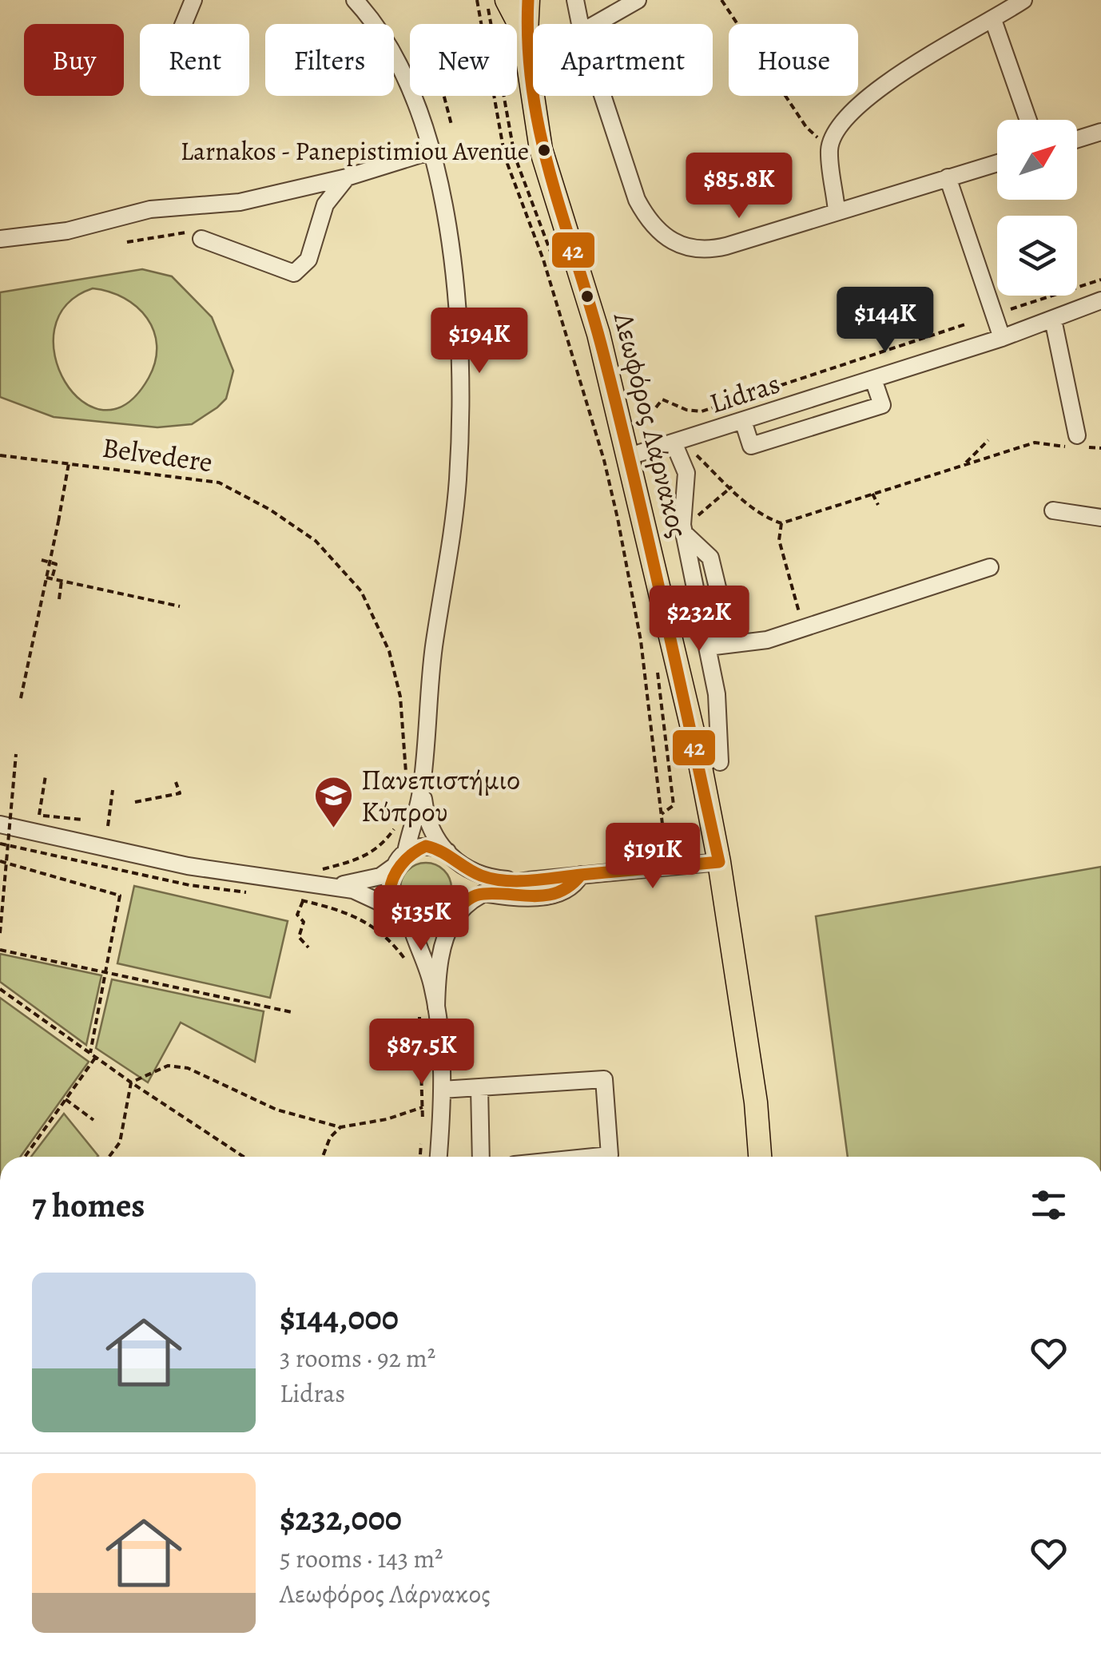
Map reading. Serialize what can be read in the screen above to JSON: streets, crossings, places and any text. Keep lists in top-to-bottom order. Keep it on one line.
{"streets":{"main road":["Λεωφόρος Λάρνακος"],"street":["Lidras"],"path":["Belvedere"]},"crossings":[["Lidras","Λεωφόρος Λάρνακος"]],"places":{"other":["Larnakos - Panepistimiou Avenue"],"school or university":["Πανεπιστήμιο Κύπρου"]},"lines":["transit line 42"],"north":"top right","page":{"chip":["Buy","Rent","Filters","New","Apartment","House"],"price":["$85.8K","$144K","$194K","$232K","$191K","$135K","$87.5K"],"heading":"7 homes","list":[{"name":"$144,000","note":"3 rooms · 92 m² · Lidras"},{"name":"$232,000","note":"5 rooms · 143 m² · Λεωφόρος Λάρνακος"}]}}
